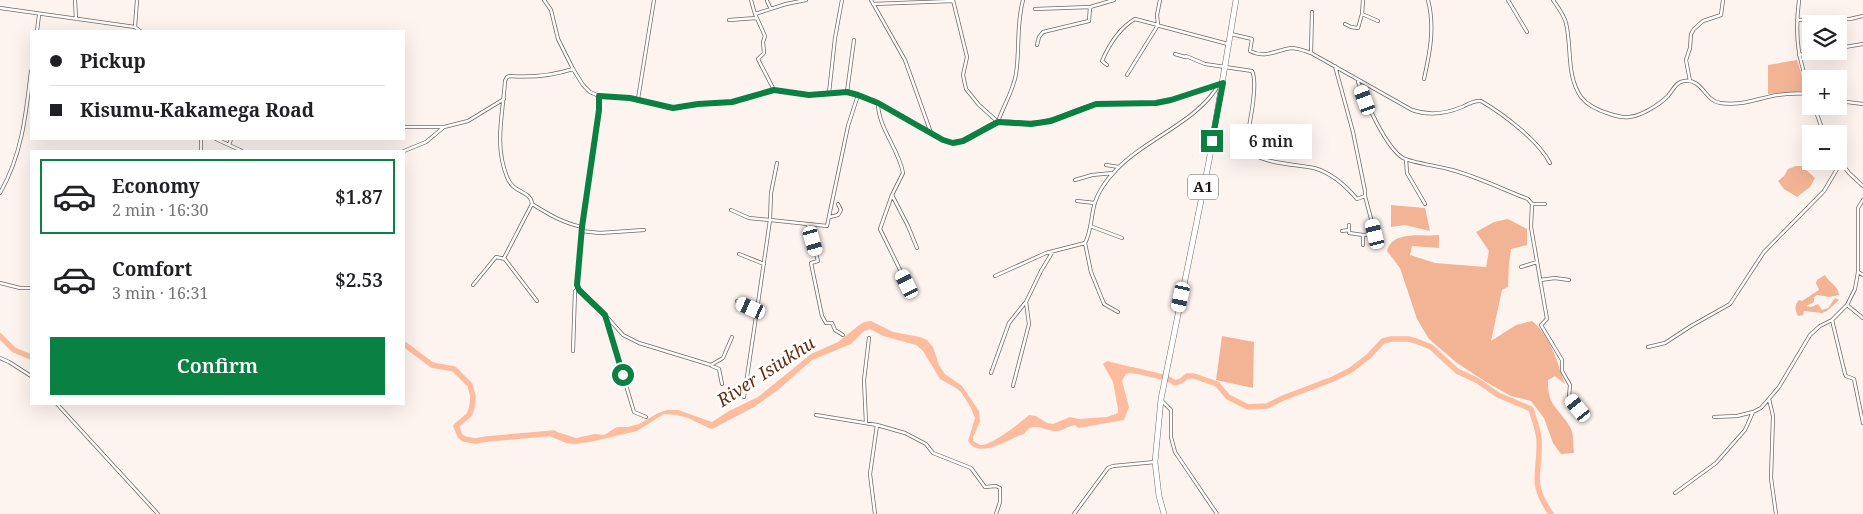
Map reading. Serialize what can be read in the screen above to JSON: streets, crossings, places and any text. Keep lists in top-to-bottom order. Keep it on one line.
{"streets":{"highway":["A1"]},"water":["River Isiukhu"],"page":{"map_buttons":["+","−"],"banner":["Pickup","Kisumu-Kakamega Road"],"bubble":"6 min","list":[{"name":"Economy","note":"2 min · 16:30","value":"$1.87"},{"name":"Comfort","note":"3 min · 16:31","value":"$2.53"}],"buttons":"Confirm"}}
